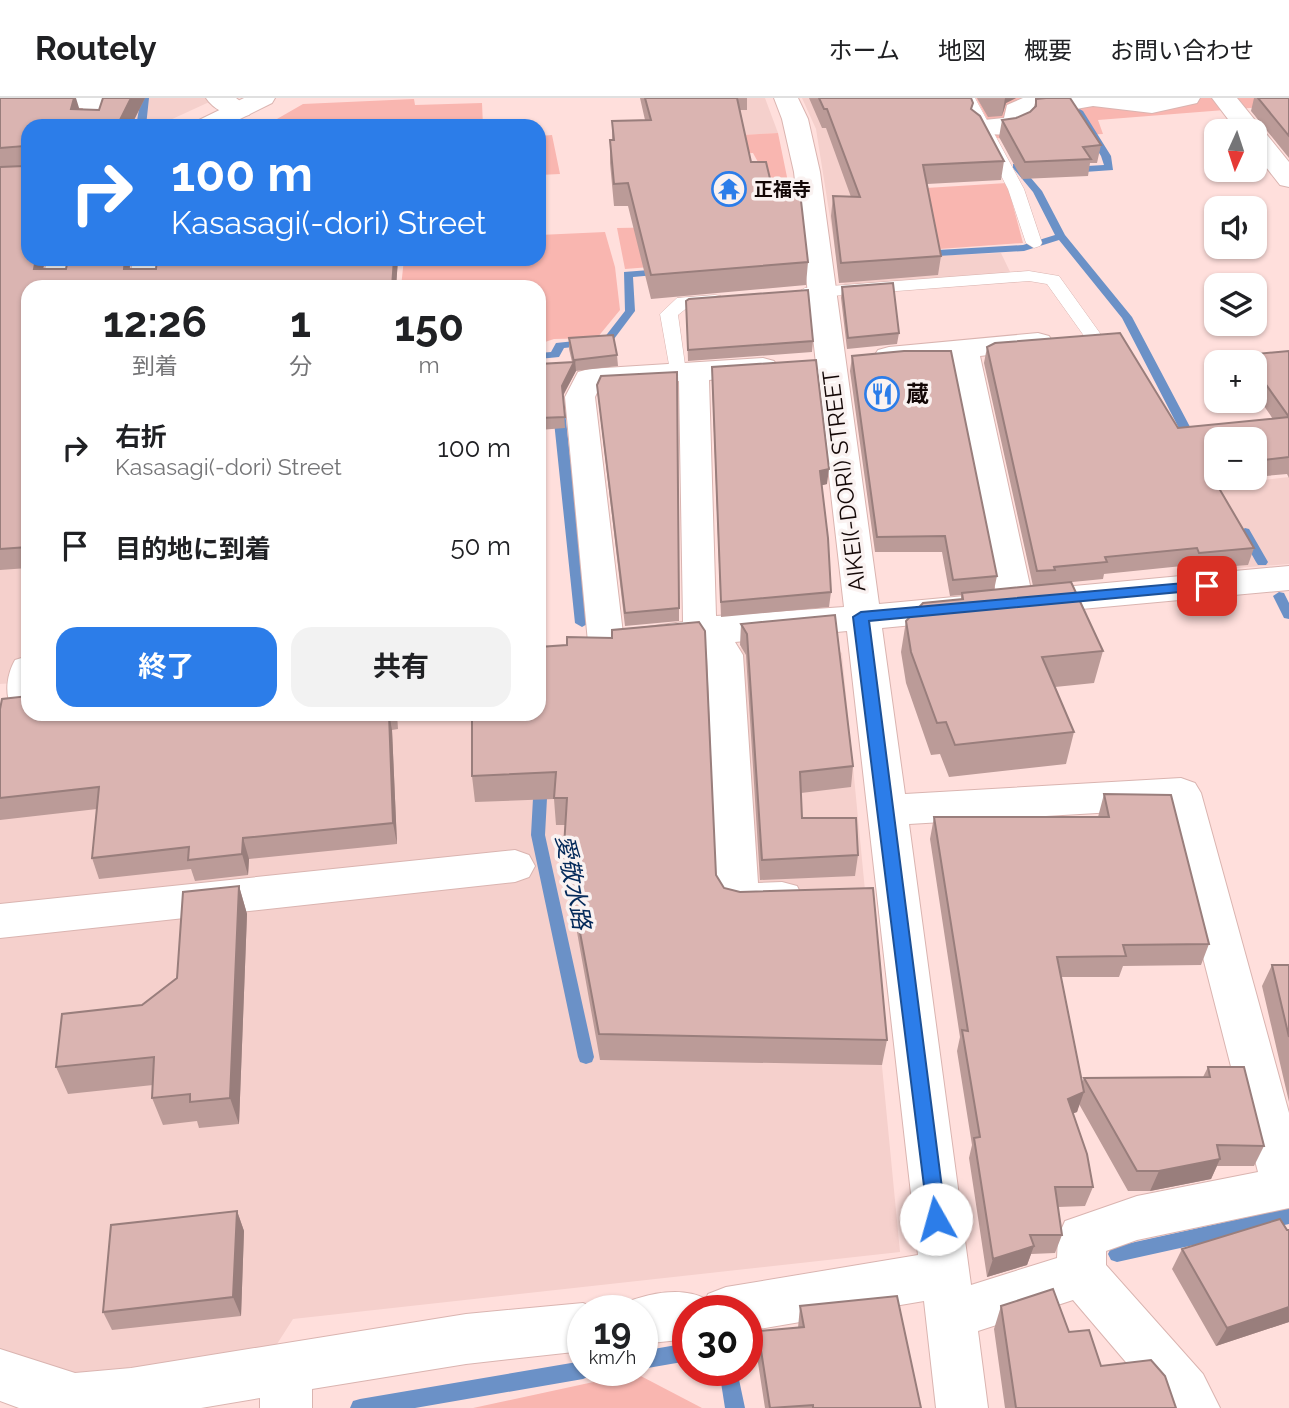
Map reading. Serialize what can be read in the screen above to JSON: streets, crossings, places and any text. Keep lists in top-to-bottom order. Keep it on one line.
{"streets":{"street":["AIKEI(-DORI) STREET"]},"water":["愛敬水路"],"places":{"temple":["正福寺"],"restaurant":["蔵"]},"north":"bottom","page":{"header":"Routely","nav":["ホーム","地図","概要","お問い合わせ"],"map_buttons":["+","−"],"turn":["100 m","Kasasagi(-dori) Street"],"eta":["12:26","到着","1","分","150","m"],"list":[{"name":"右折","note":"Kasasagi(-dori) Street","value":"100 m"},{"name":"目的地に到着","value":"50 m"}],"buttons":["終了","共有"],"speed":"19 km/h","limit":"30"}}
